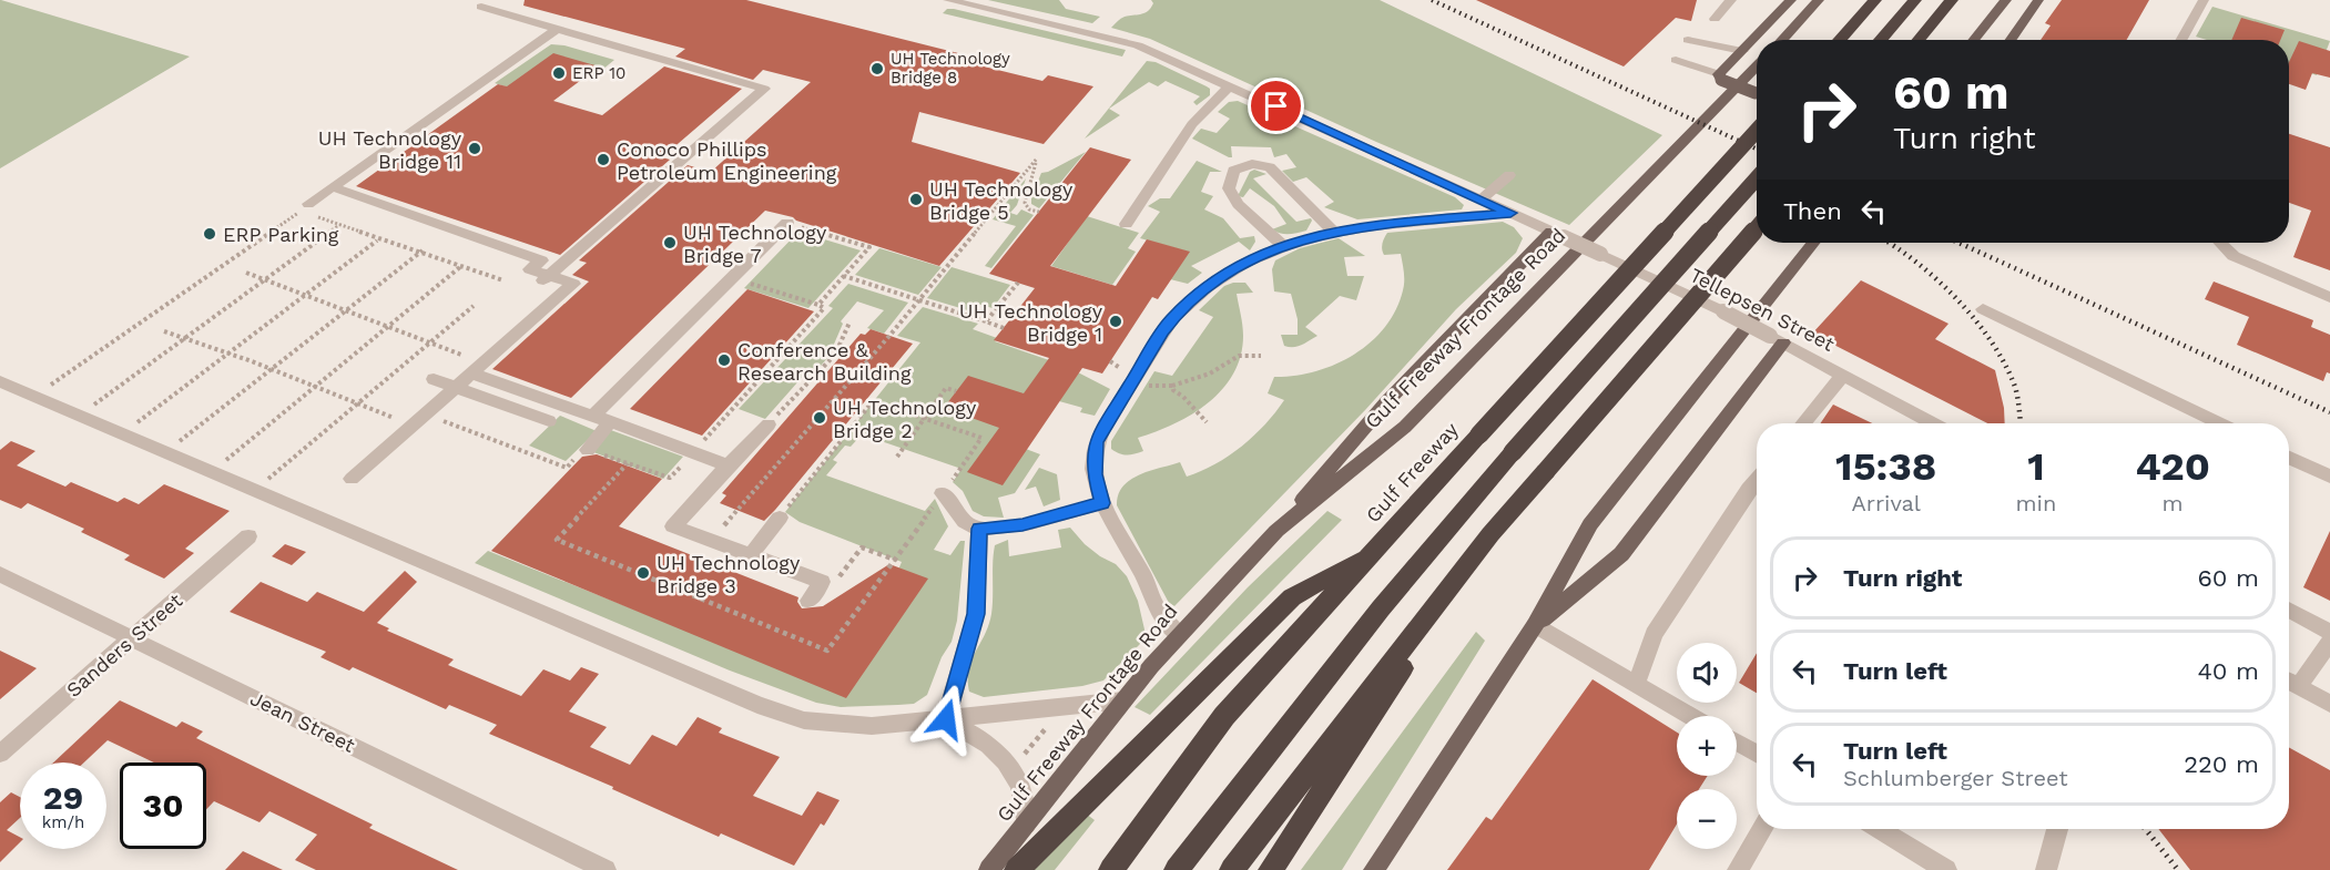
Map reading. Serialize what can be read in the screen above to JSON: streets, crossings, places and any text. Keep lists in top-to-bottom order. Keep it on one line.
{"streets":{"highway":["Gulf Freeway"],"main road":["Gulf Freeway Frontage Road"],"street":["Tellepsen Street","Sanders Street","Jean Street"]},"crossings":[["Sanders Street","Jean Street"]],"places":["UH Technology Bridge 8","ERP 10","UH Technology Bridge 11","Conoco Phillips Petroleum Engineering","UH Technology Bridge 5","ERP Parking","UH Technology Bridge 7","UH Technology Bridge 1","Conference & Research Building","UH Technology Bridge 2","UH Technology Bridge 3"],"page":{"turn":["60 m","Turn right"],"then":"Then","eta":["15:38","Arrival","1","min","420","m"],"list":[{"name":"Turn right","value":"60 m"},{"name":"Turn left","value":"40 m"},{"name":"Turn left","note":"Schlumberger Street","value":"220 m"}],"map_buttons":["+","−"],"speed":"29 km/h","limit":"30"}}
